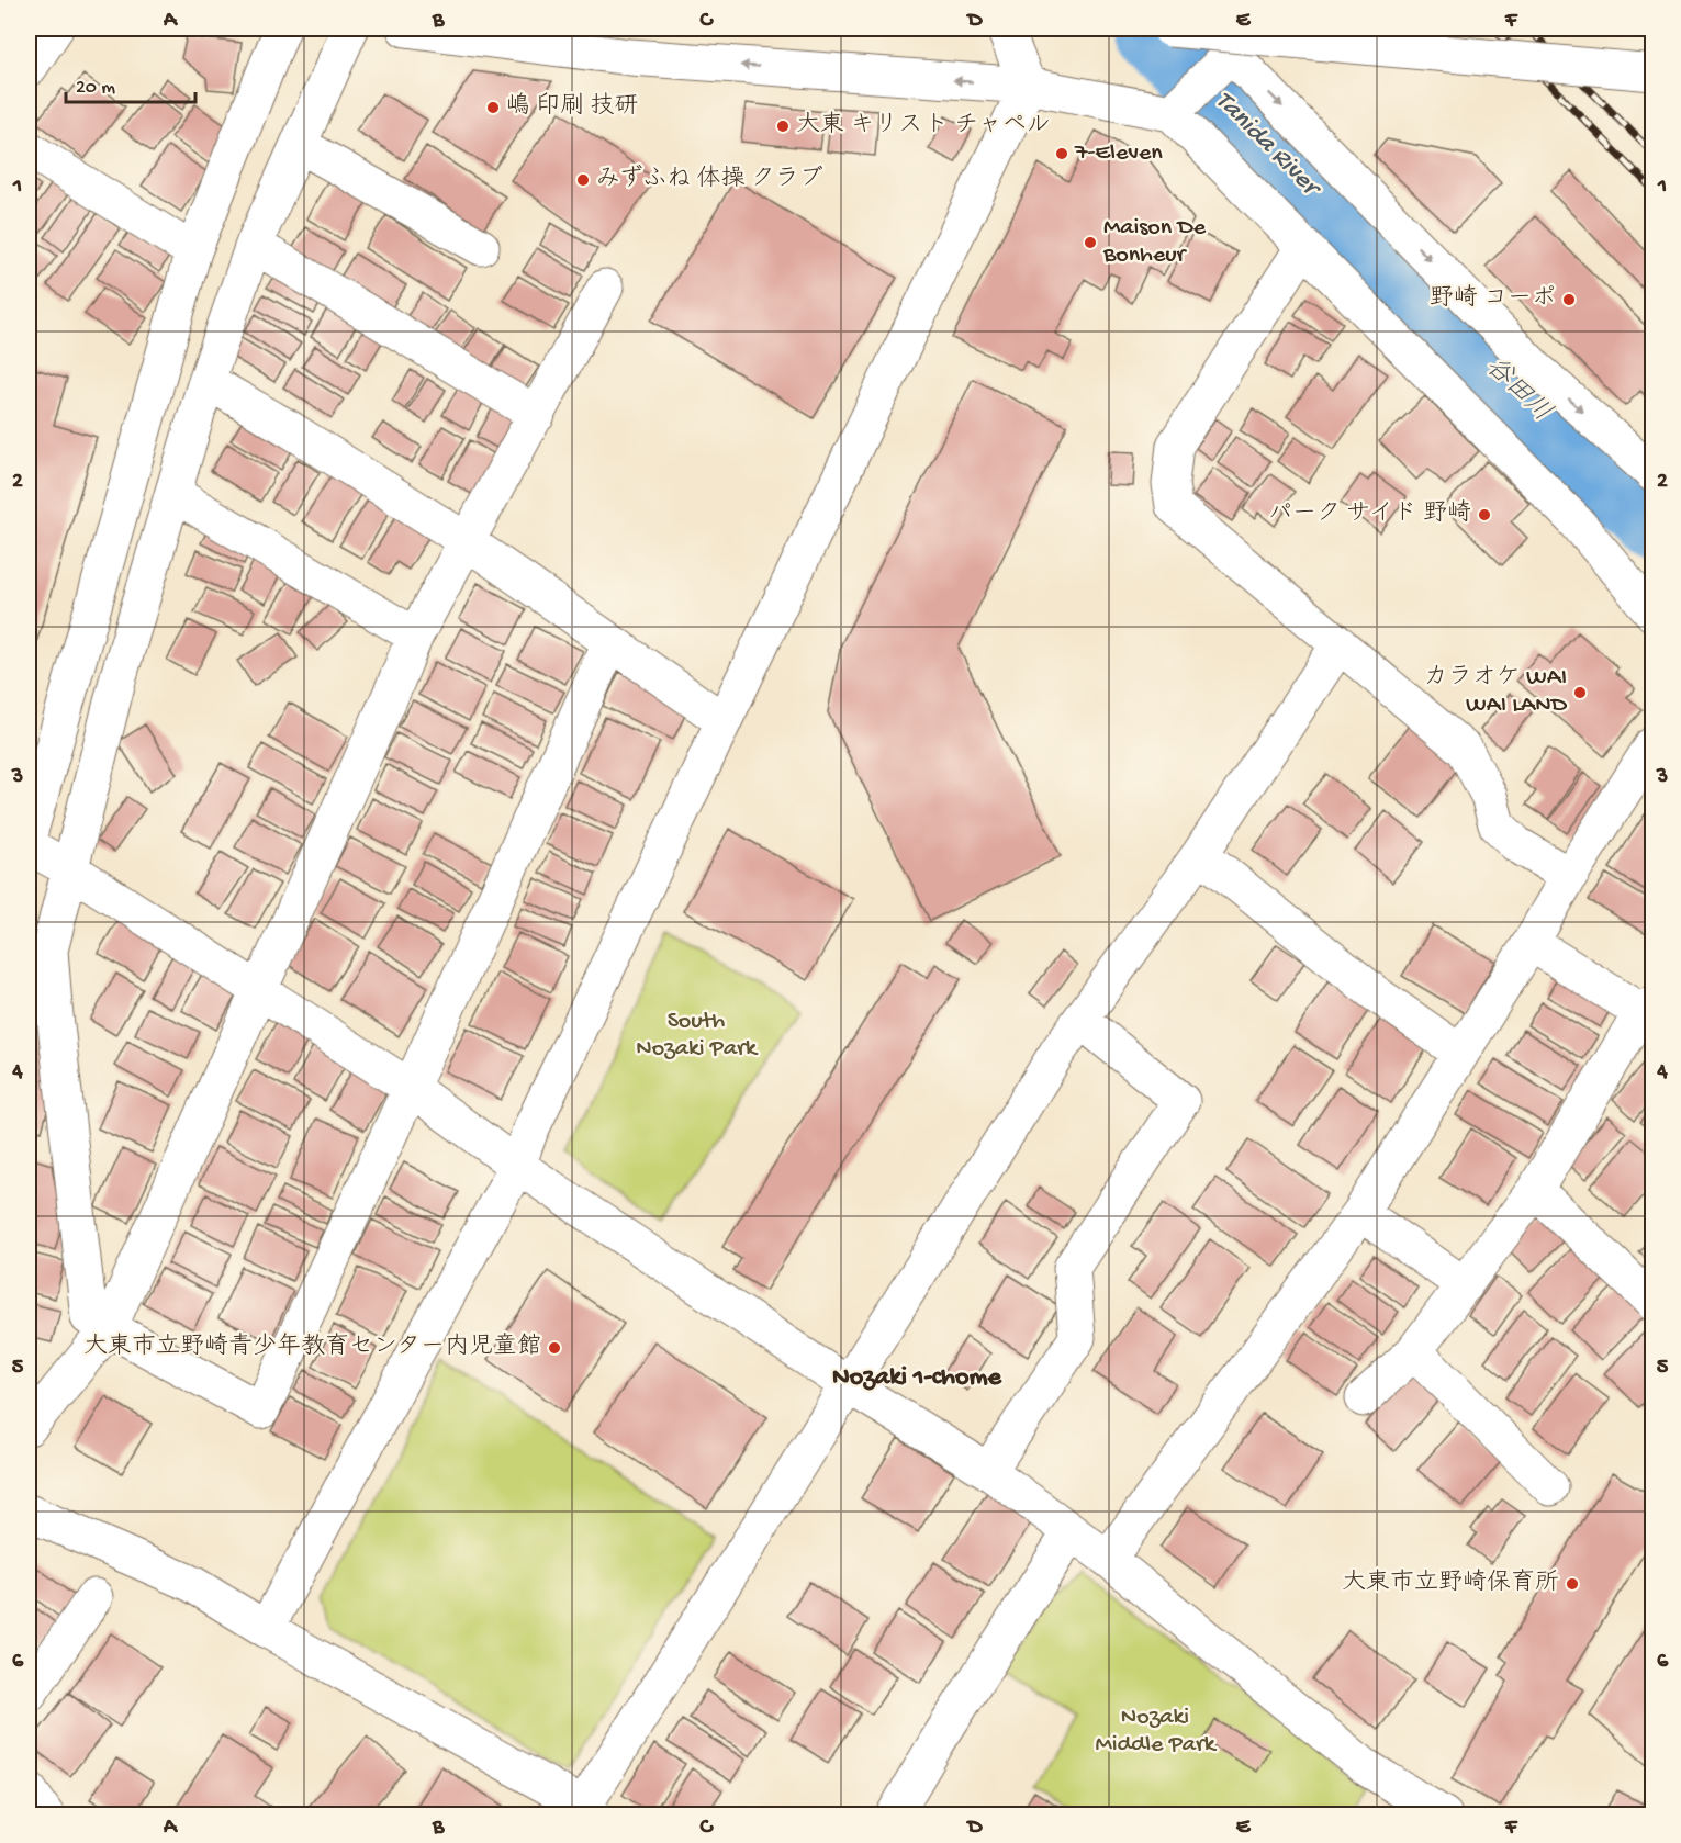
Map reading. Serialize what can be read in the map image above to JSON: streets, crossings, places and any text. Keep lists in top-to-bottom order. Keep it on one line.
{"districts":["Nozaki 1-chome"],"water":["Tanida River","谷田川"],"parks":["South Nozaki Park","Nozaki Middle Park"],"places":["嶋 印刷 技研","大東 キリスト チャペル","7-Eleven","みずふね 体操 クラブ","Maison De Bonheur","野崎 コーポ","パーク サイド 野崎","カラオケ WAI WAI LAND","大東市立野崎青少年教育センター内児童館","大東市立野崎保育所"],"scale_bar":"20 m","grid":{"columns":["A","B","C","D","E","F"],"rows":["1","2","3","4","5","6"]}}
